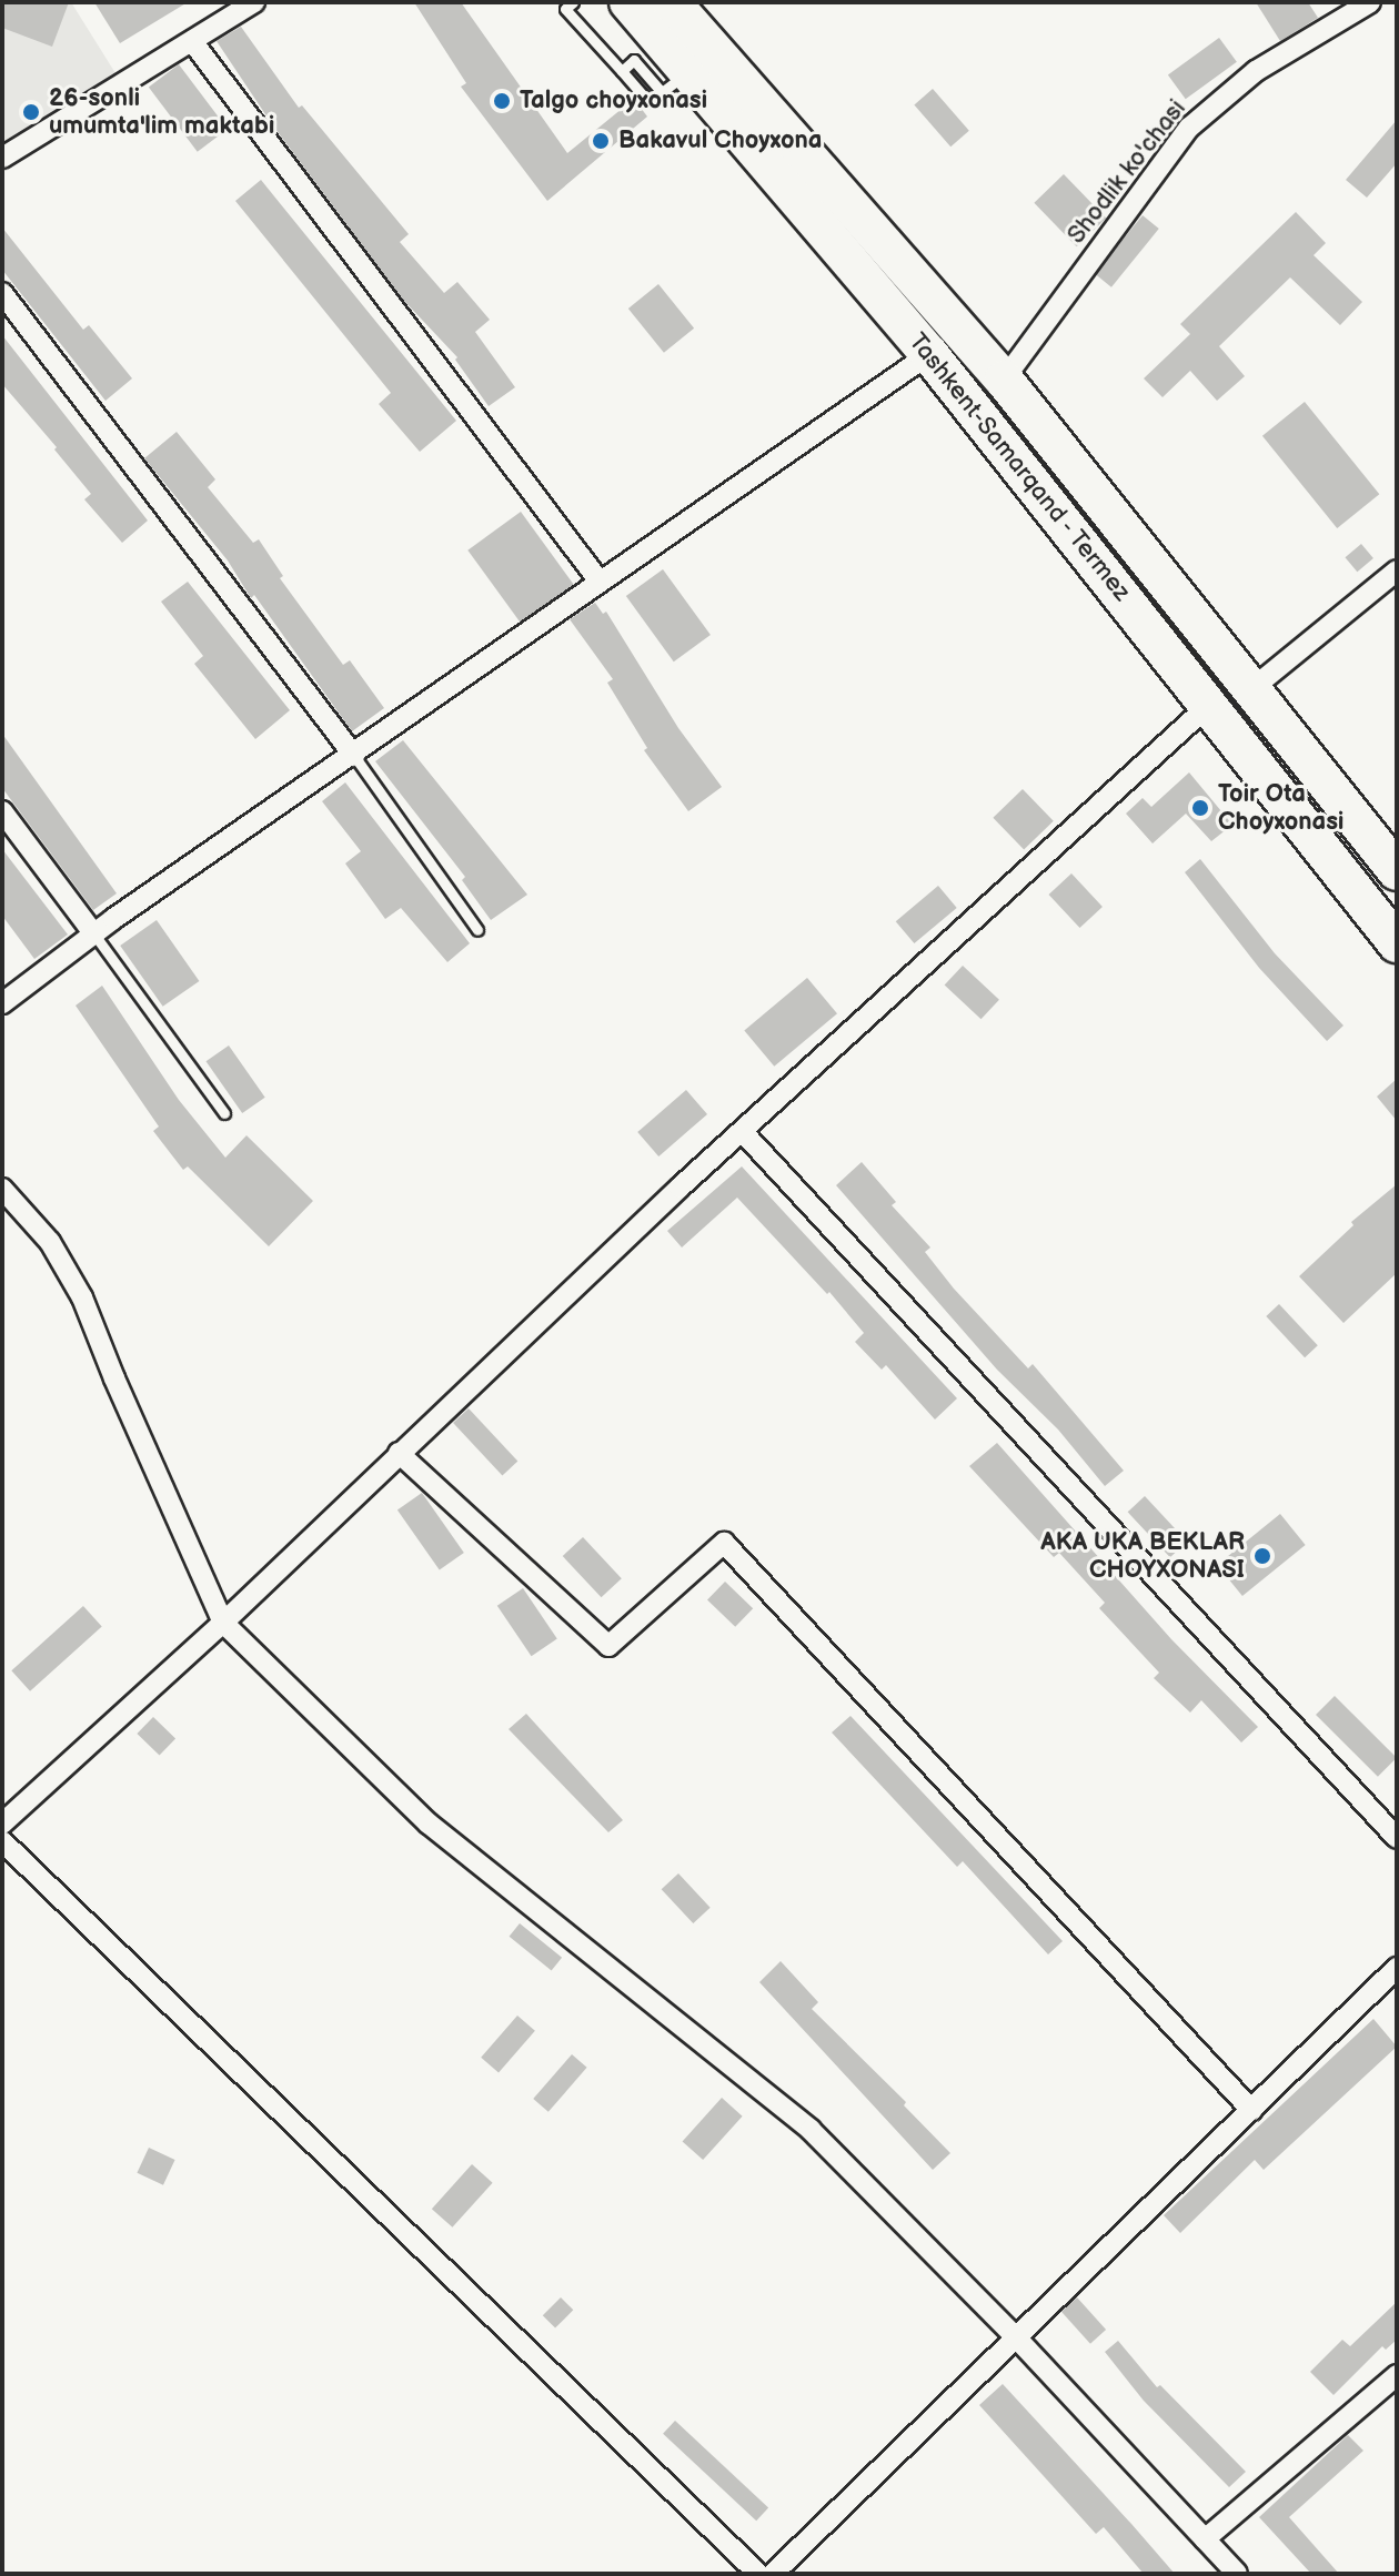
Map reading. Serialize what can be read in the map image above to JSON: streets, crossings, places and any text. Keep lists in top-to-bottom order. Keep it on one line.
{"streets":{"highway":["Tashkent-Samarqand - Termez"],"street":["Shodlik ko'chasi"]},"crossings":[["Shodlik ko'chasi","Tashkent-Samarqand - Termez"]],"places":["Talgo choyxonasi","26-sonli umumta'lim maktabi","Bakavul Choyxona","Toir Ota Choyxonasi","AKA UKA BEKLAR CHOYXONASI"]}
